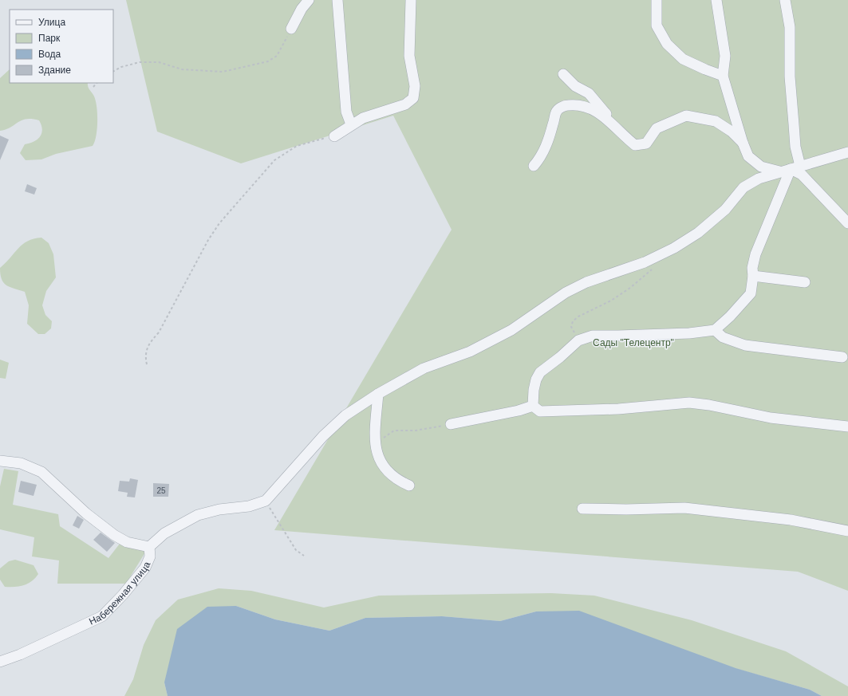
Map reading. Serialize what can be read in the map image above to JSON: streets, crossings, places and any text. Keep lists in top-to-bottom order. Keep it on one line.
{"streets":{"street":["Набережная улица"]},"parks":["Сады \"Телецентр\""],"house_numbers":["25"],"legend":["Улица","Парк","Вода","Здание"]}
